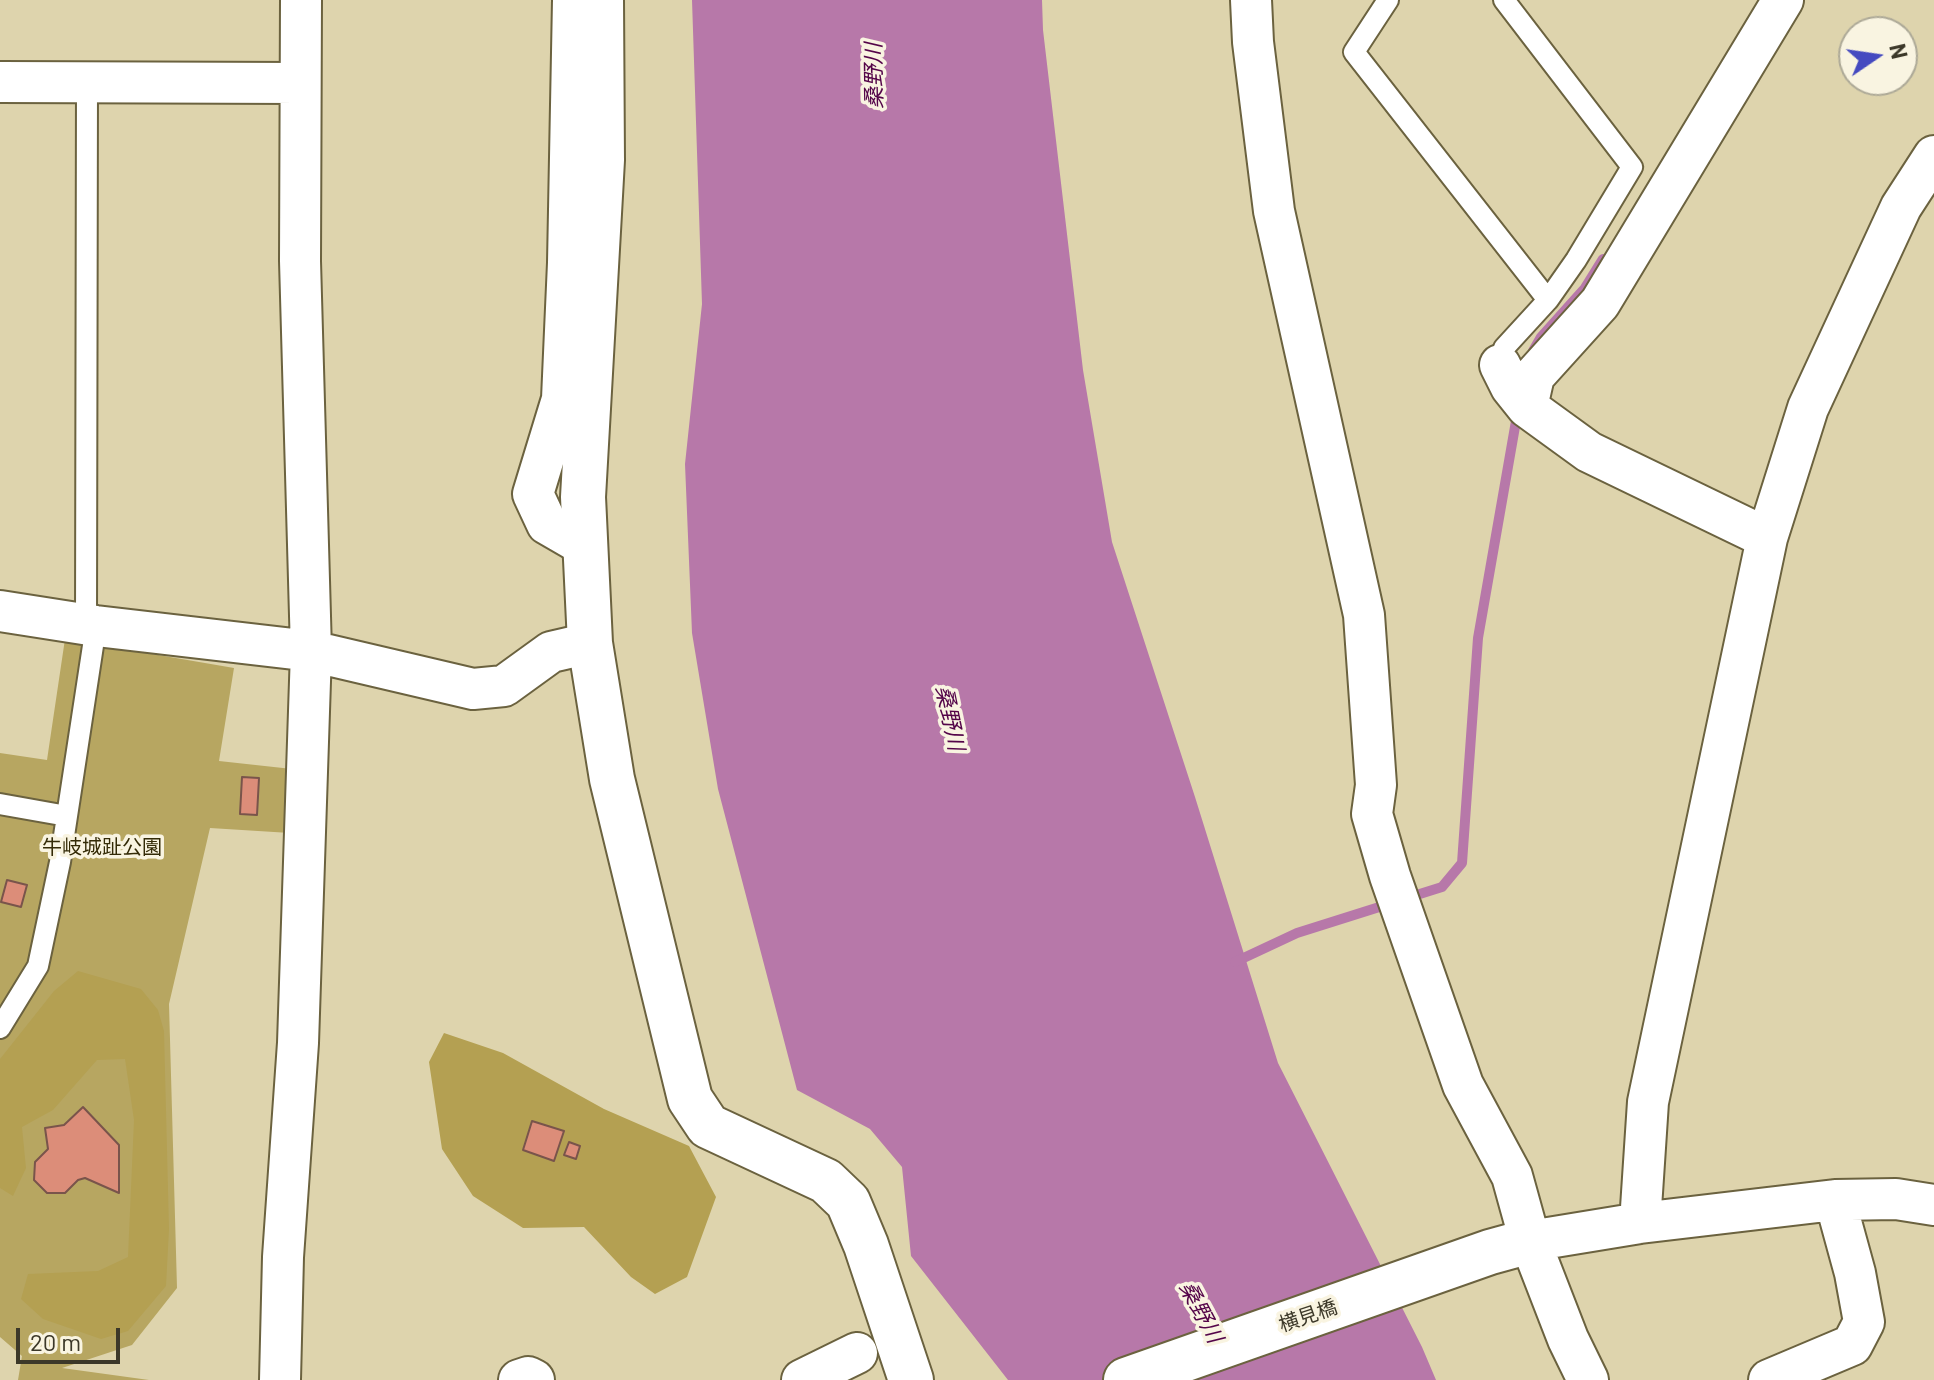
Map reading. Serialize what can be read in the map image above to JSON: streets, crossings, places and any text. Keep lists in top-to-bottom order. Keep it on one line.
{"streets":{"street":["横見橋"]},"water":["桑野川"],"parks":["牛岐城趾公園"],"scale_bar":"20 m","north":"right"}
